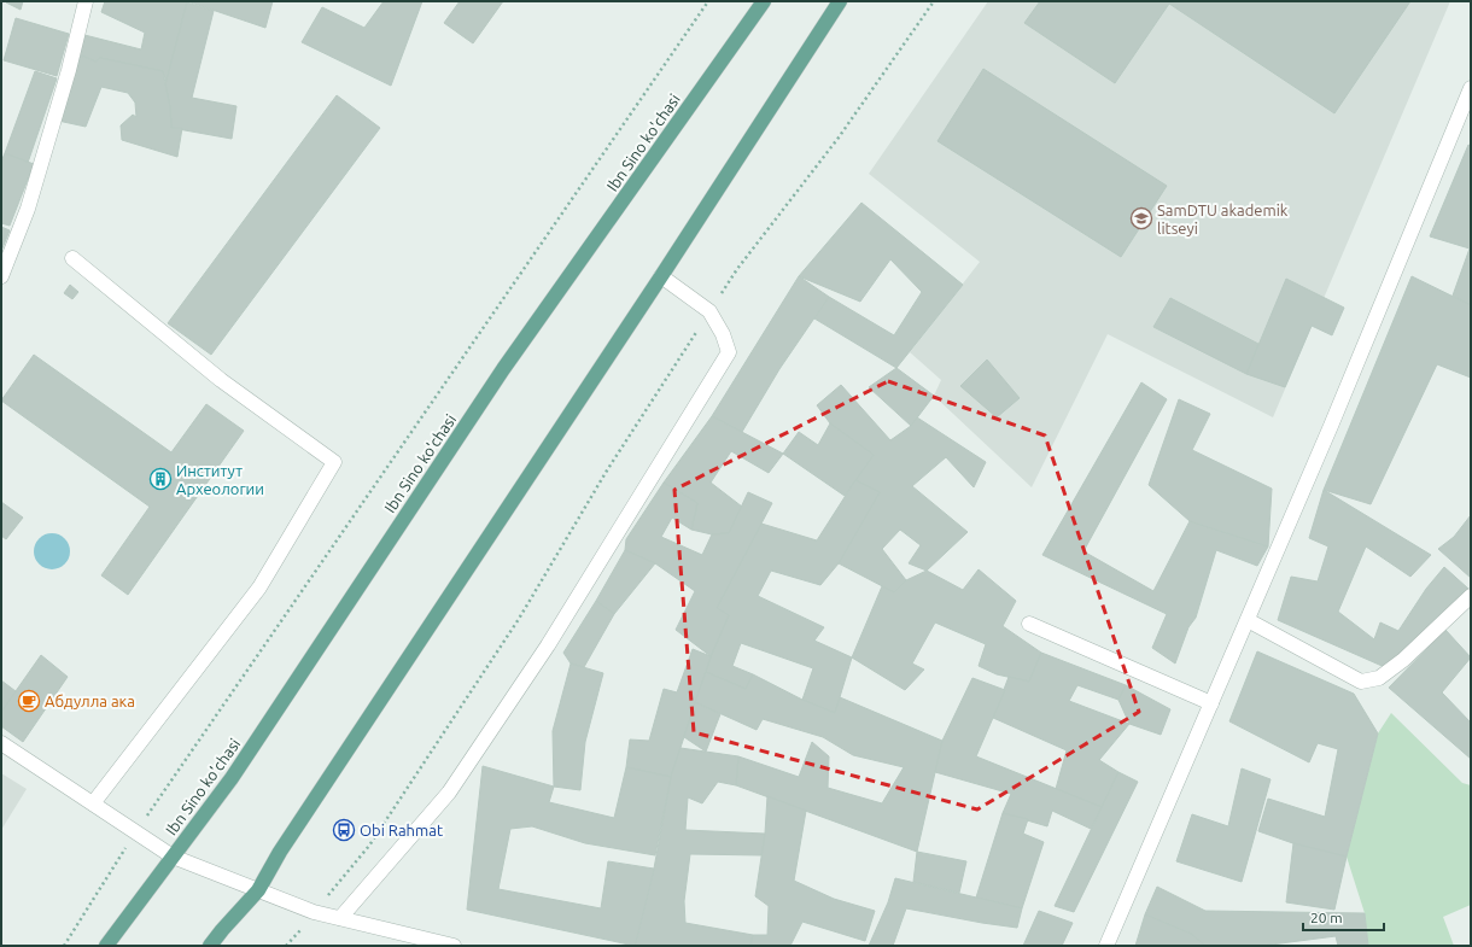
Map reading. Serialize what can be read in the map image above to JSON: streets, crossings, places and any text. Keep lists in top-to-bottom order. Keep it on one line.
{"streets":{"main road":["Ibn Sino ko'chasi"]},"places":{"school or university":["SamDTU akademik litseyi"],"building":["Институт Археологии"],"cafe":["Абдулла ака"],"bus stop":["Obi Rahmat"]},"scale_bar":"20 m"}
